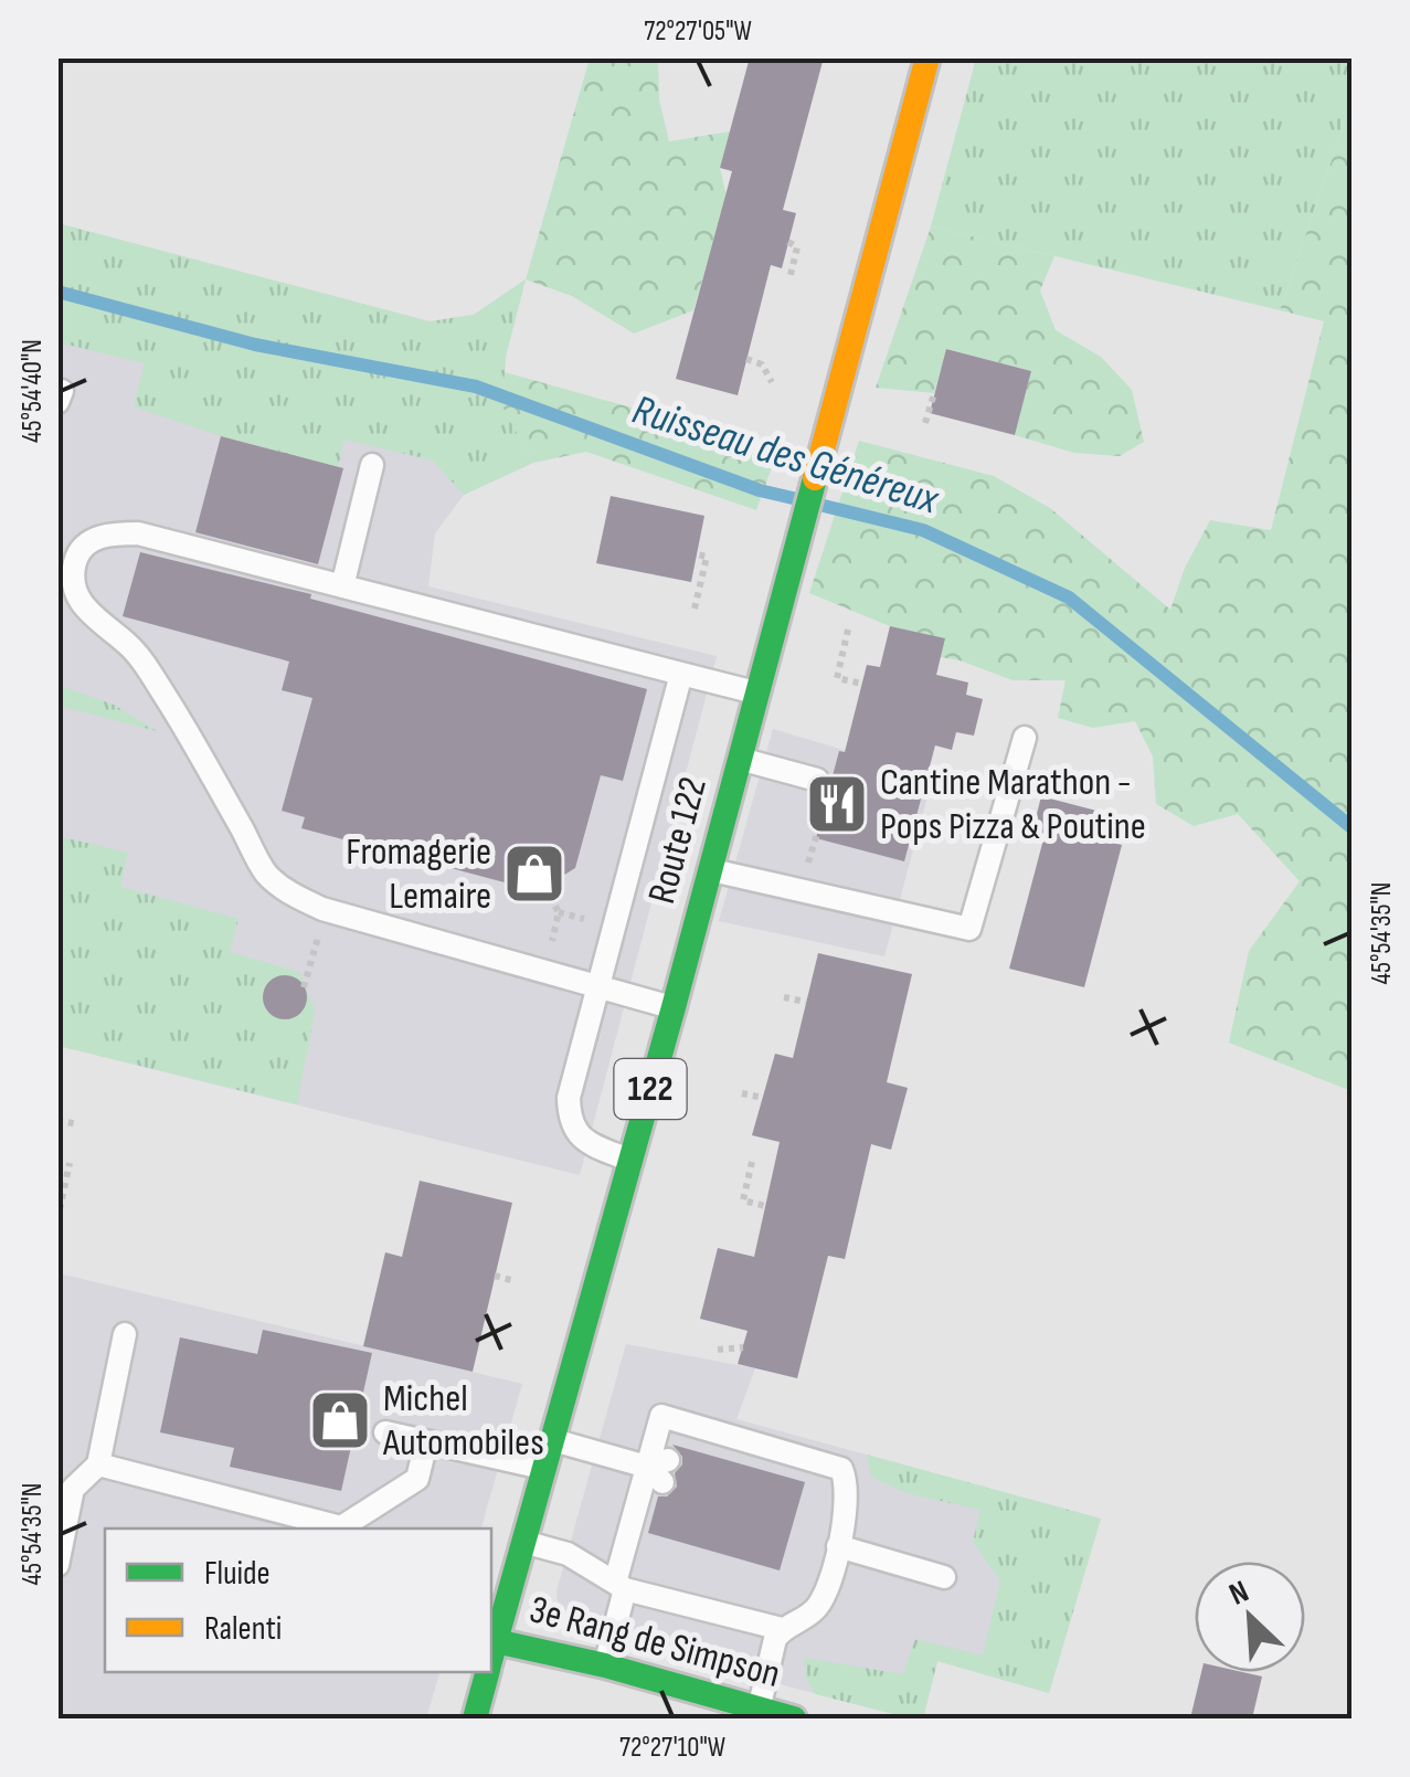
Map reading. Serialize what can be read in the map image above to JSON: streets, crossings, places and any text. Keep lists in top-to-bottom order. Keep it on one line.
{"streets":{"main road":["Route 122","122","3e Rang de Simpson"]},"crossings":[["Route 122","122"],["Route 122","3e Rang de Simpson"],["122","3e Rang de Simpson"]],"water":["Ruisseau des Généreux"],"places":{"restaurant":["Cantine Marathon - Pops Pizza & Poutine"],"shop":["Fromagerie Lemaire","Michel Automobiles"]},"legend":["Fluide","Ralenti"],"north":"top left","coordinates":["72°27'05\"W","45°54'40\"N","45°54'35\"N","72°27'10\"W"]}
